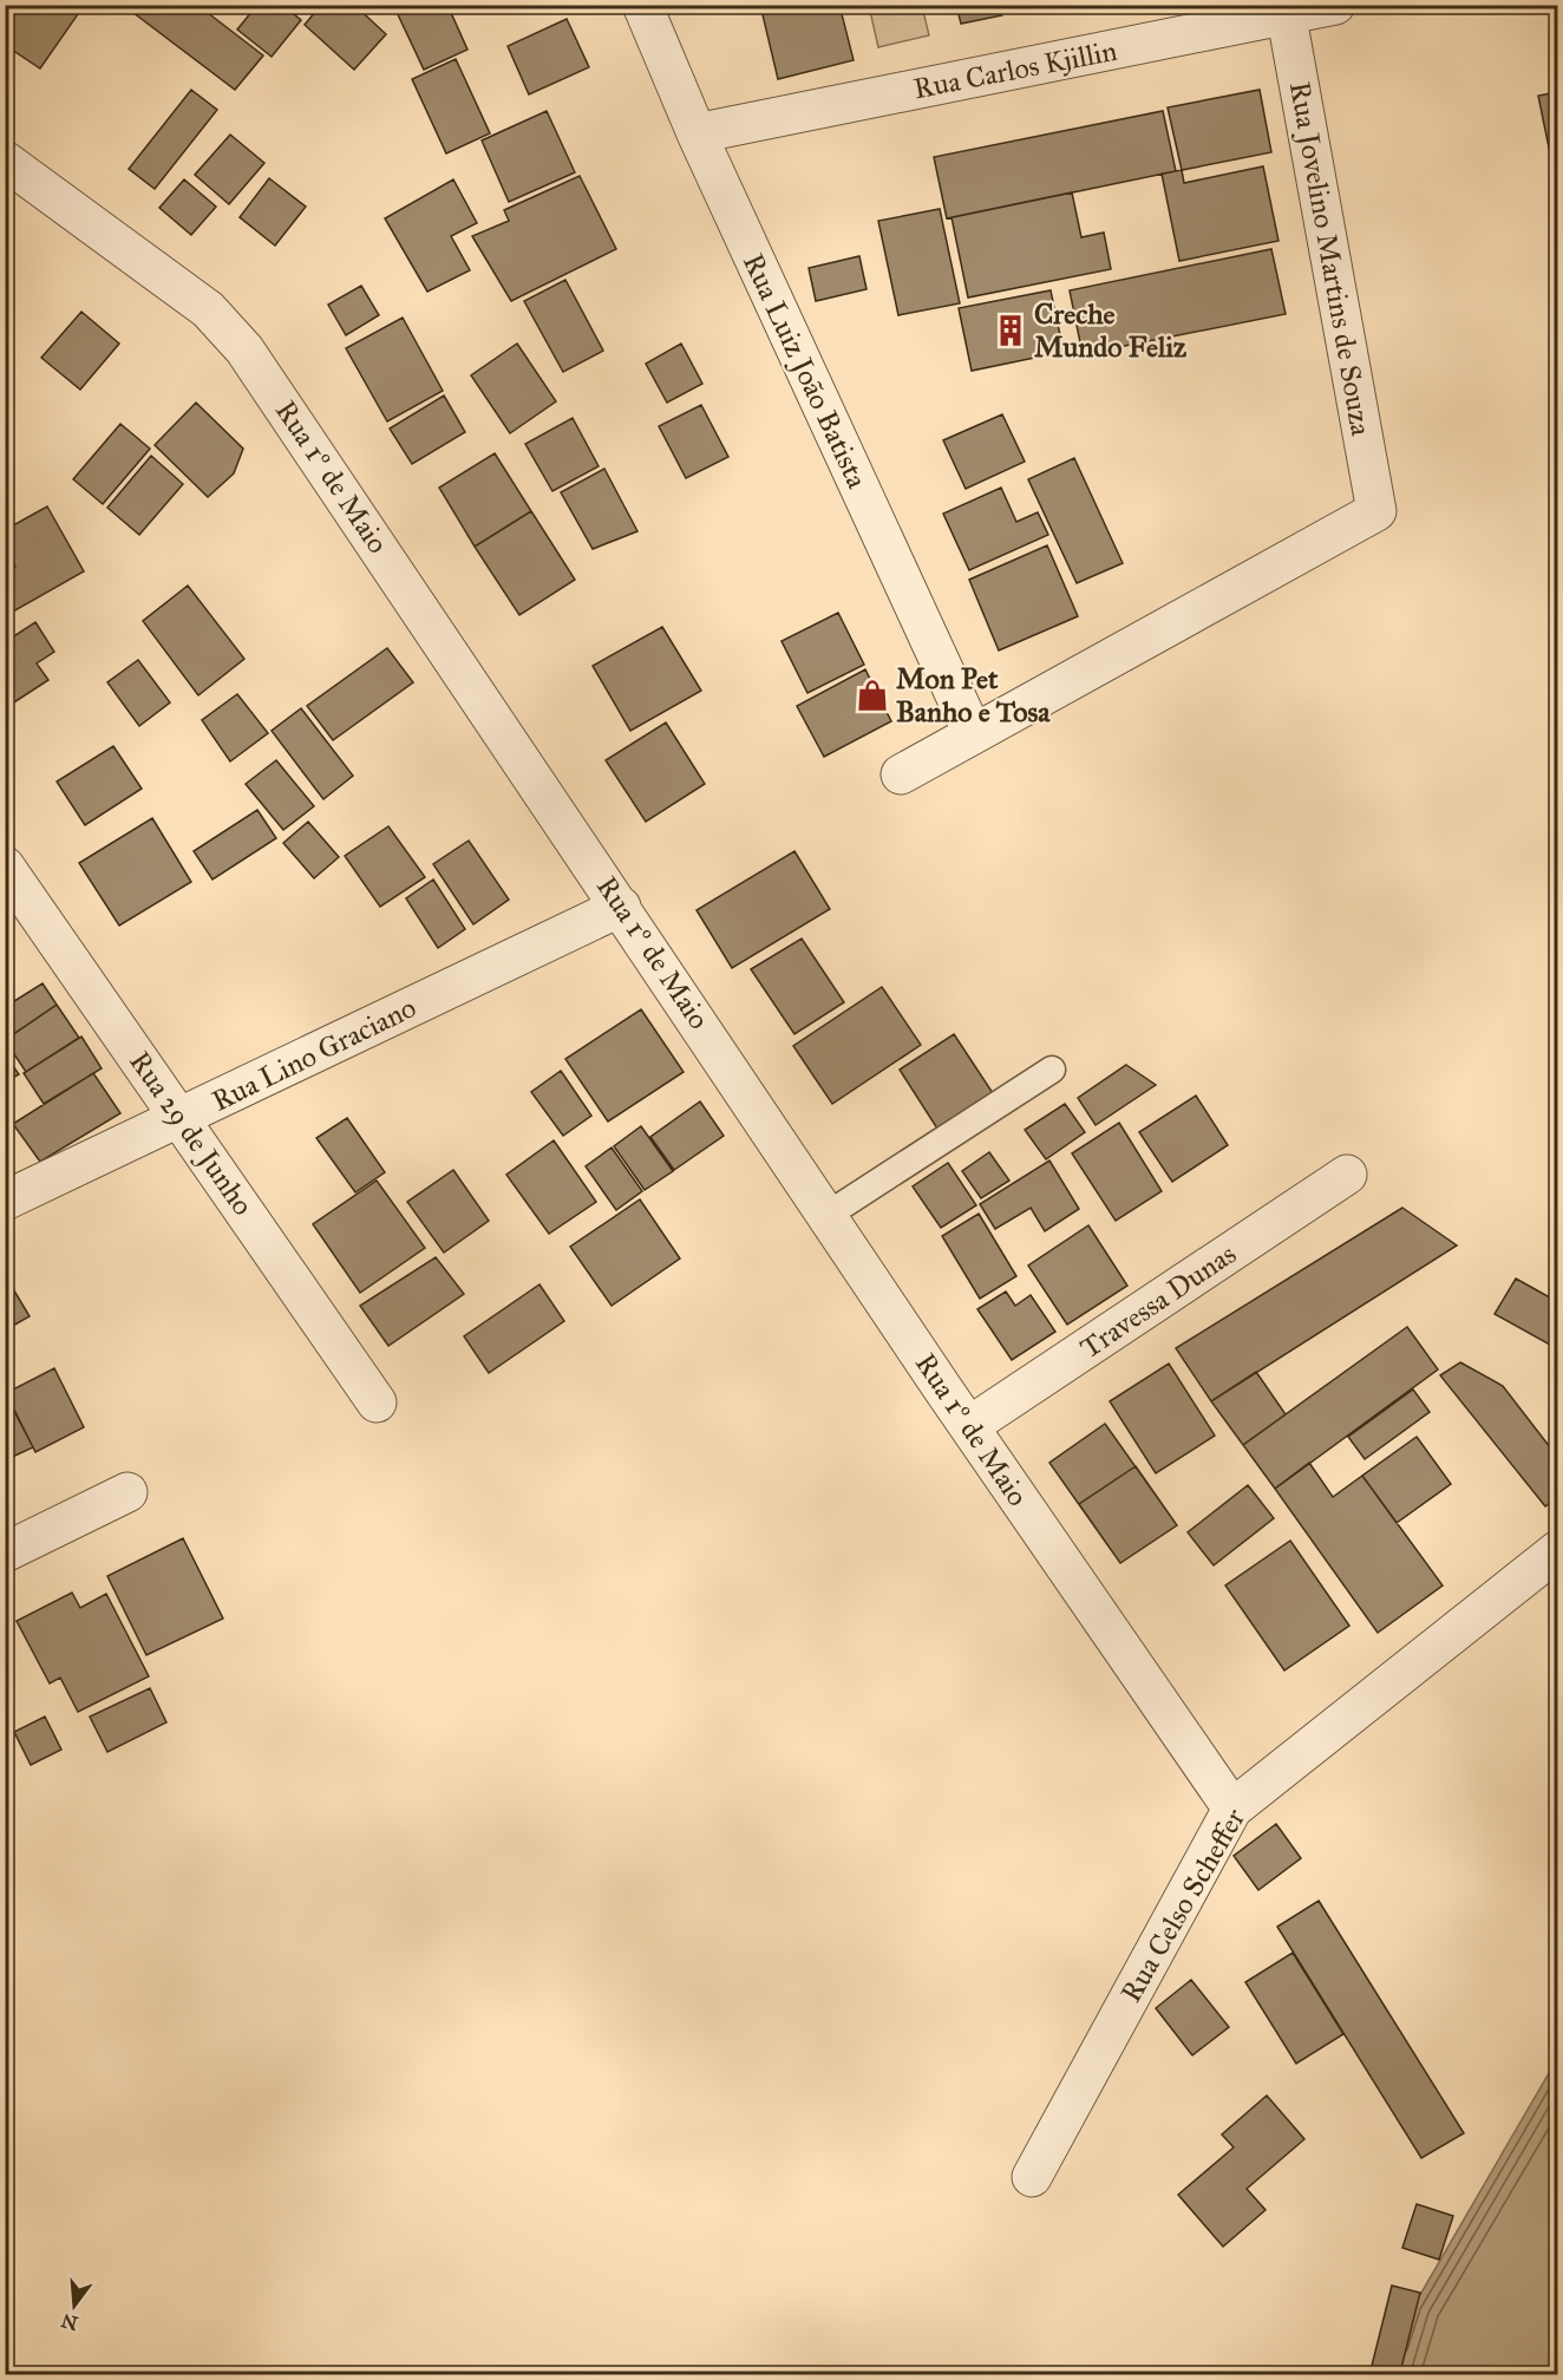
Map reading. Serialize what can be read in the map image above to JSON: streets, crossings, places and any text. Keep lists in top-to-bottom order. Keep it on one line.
{"streets":{"street":["Rua Carlos Kjillin","Rua Jovelino Martins de Souza","Rua Luiz João Batista","Rua 1º de Maio","Rua Lino Graciano","Rua 29 de Junho","Travessa Dunas","Rua Celso Scheffer"]},"crossings":[["Rua Carlos Kjillin","Rua Jovelino Martins de Souza"],["Rua Carlos Kjillin","Rua Luiz João Batista"],["Rua Jovelino Martins de Souza","Rua Luiz João Batista"],["Rua 1º de Maio","Rua Lino Graciano"],["Rua 1º de Maio","Travessa Dunas"],["Rua 1º de Maio","Rua Celso Scheffer"],["Rua Lino Graciano","Rua 29 de Junho"]],"places":{"building":["Creche Mundo Feliz"],"shop":["Mon Pet Banho e Tosa"]},"north":"bottom"}
